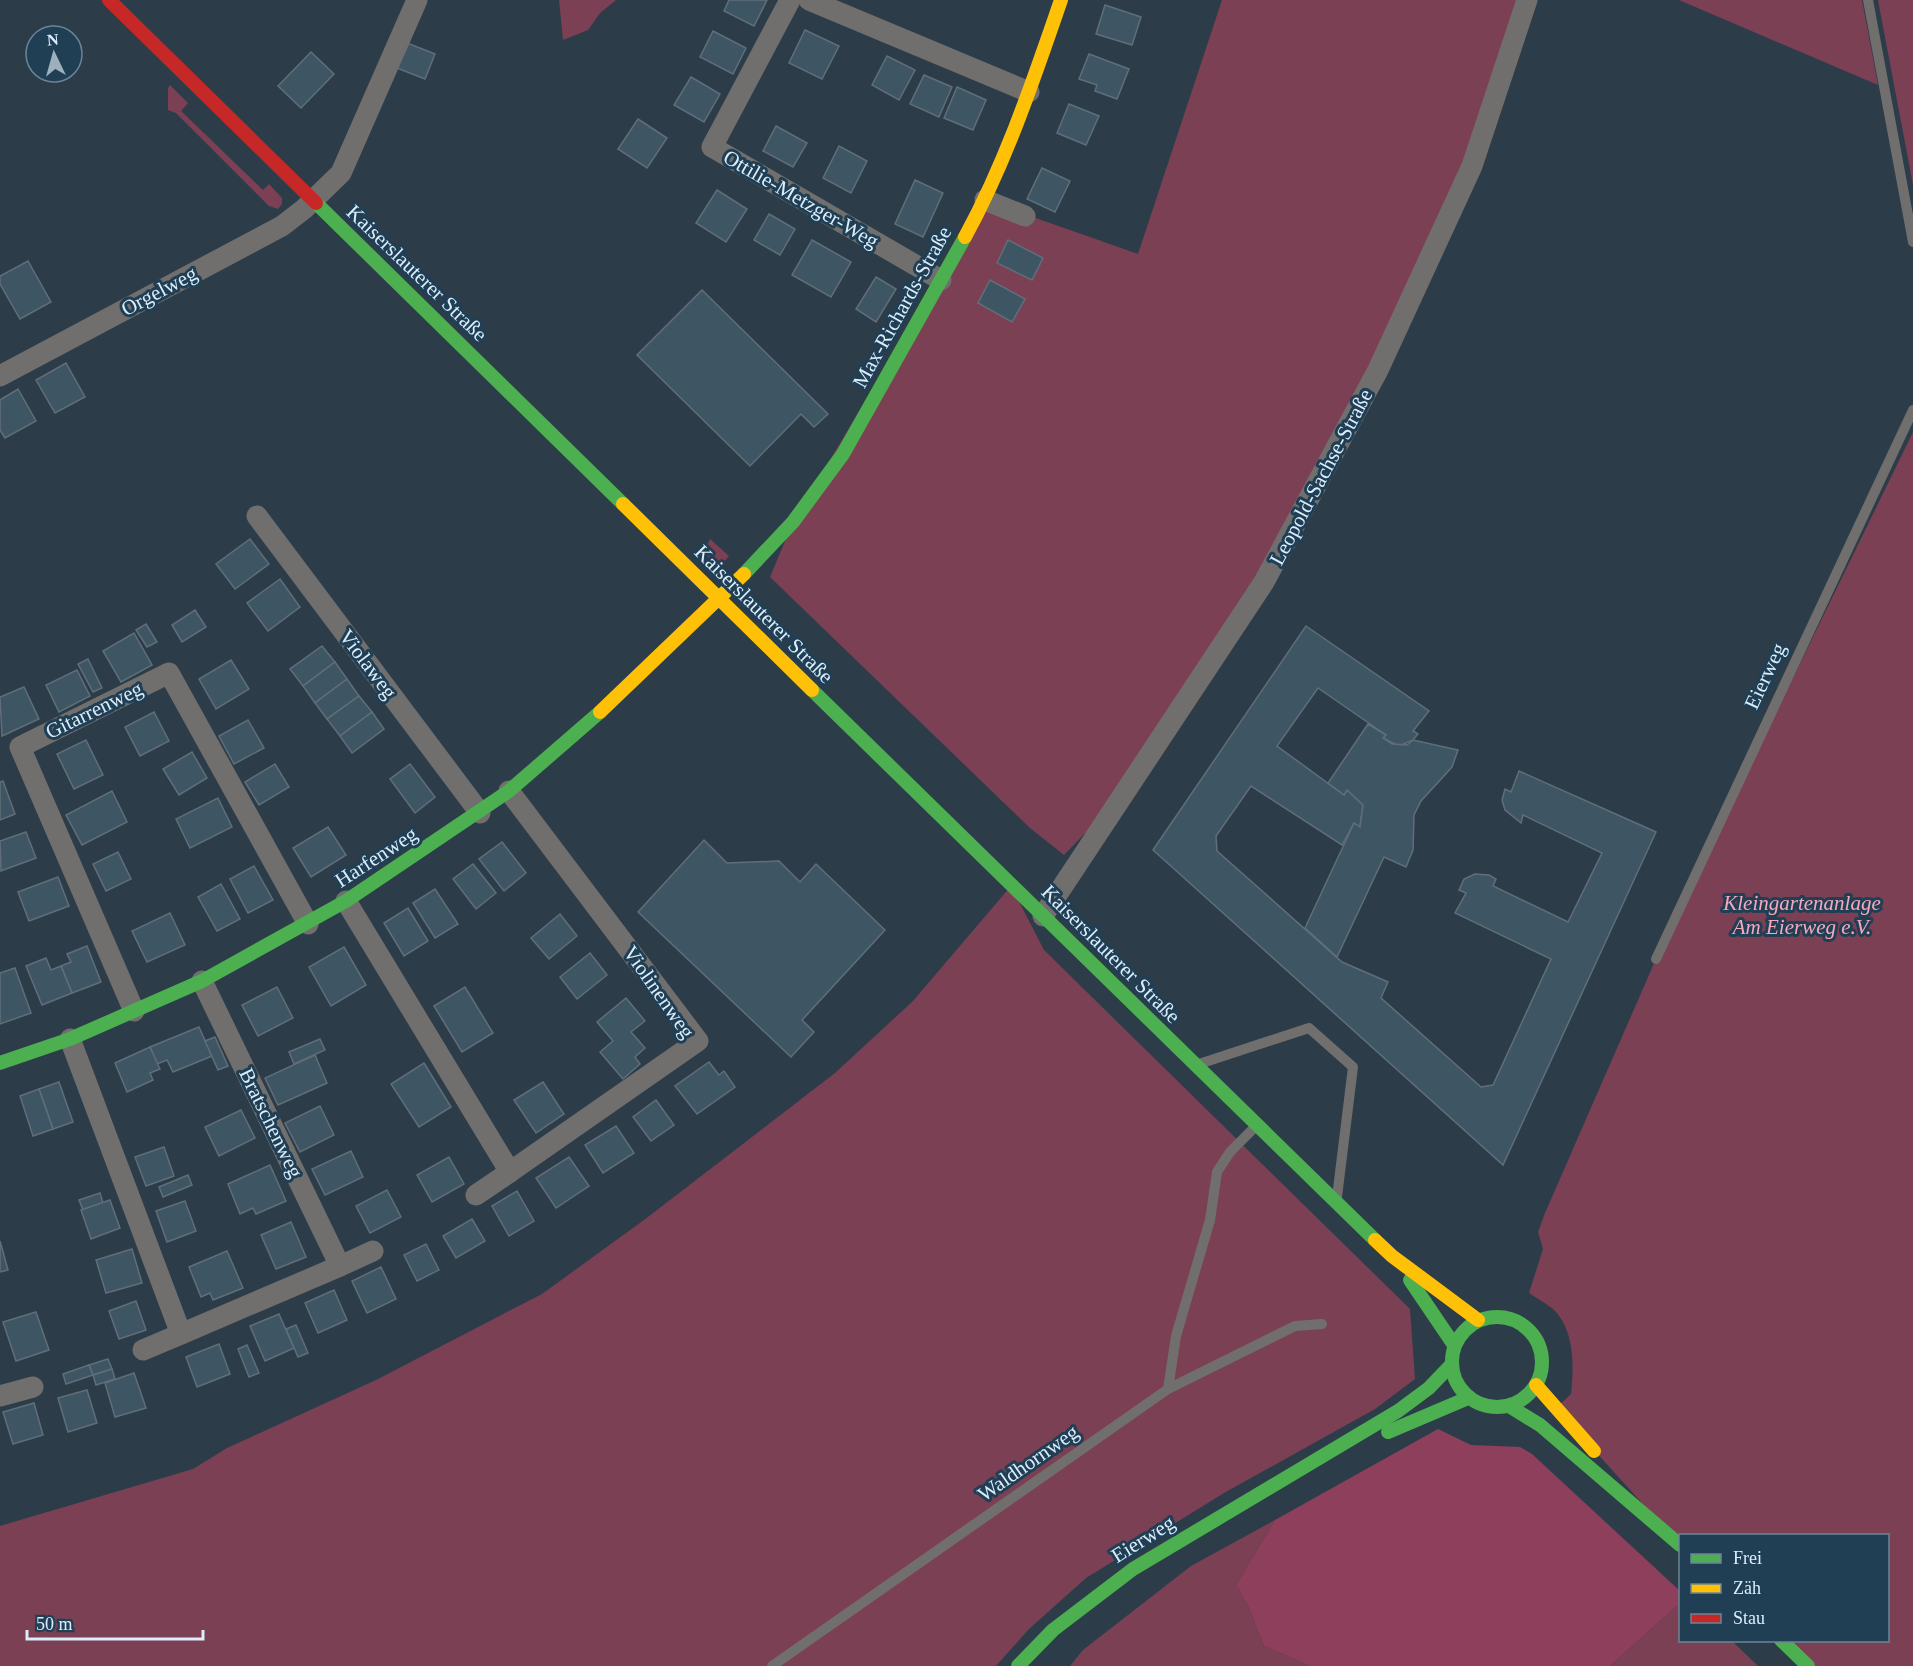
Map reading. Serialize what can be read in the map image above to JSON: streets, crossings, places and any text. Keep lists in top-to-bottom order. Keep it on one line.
{"streets":{"street":["Ottilie-Metzger-Weg","Kaiserslauterer Straße","Orgelweg","Max-Richards-Straße","Leopold-Sachse-Straße","Violaweg","Eierweg","Gitarrenweg","Harfenweg","Violinenweg","Bratschenweg"],"lane":["Waldhornweg"]},"crossings":[["Ottilie-Metzger-Weg","Max-Richards-Straße"],["Kaiserslauterer Straße","Orgelweg"],["Kaiserslauterer Straße","Max-Richards-Straße"],["Kaiserslauterer Straße","Leopold-Sachse-Straße"],["Kaiserslauterer Straße","Eierweg"],["Kaiserslauterer Straße","Harfenweg"],["Max-Richards-Straße","Harfenweg"],["Violaweg","Harfenweg"],["Gitarrenweg","Harfenweg"],["Harfenweg","Violinenweg"],["Harfenweg","Bratschenweg"]],"parks":["Kleingartenanlage Am Eierweg e.V."],"legend":["Frei","Zäh","Stau"],"scale_bar":"50 m","north":"top"}
